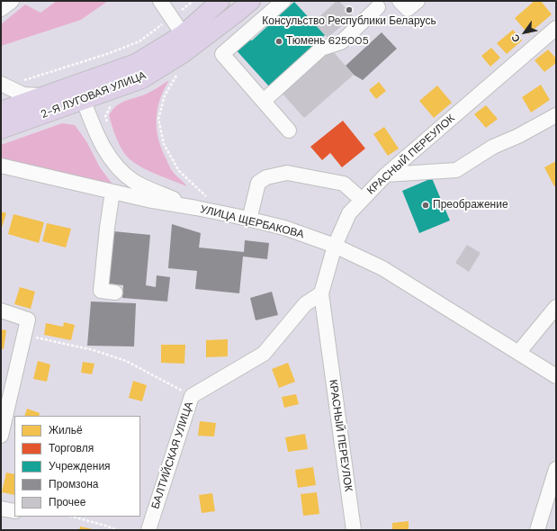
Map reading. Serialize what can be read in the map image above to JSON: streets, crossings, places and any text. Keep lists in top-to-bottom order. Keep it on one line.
{"streets":{"main road":["2-Я ЛУГОВАЯ УЛИЦА"],"street":["КРАСНЫЙ ПЕРЕУЛОК","УЛИЦА ЩЕРБАКОВА","БАЛТИЙСКАЯ УЛИЦА"]},"crossings":[["КРАСНЫЙ ПЕРЕУЛОК","УЛИЦА ЩЕРБАКОВА"],["КРАСНЫЙ ПЕРЕУЛОК","БАЛТИЙСКАЯ УЛИЦА"]],"places":["Консульство Республики Беларусь","Тюмень 625005","Преображение"],"legend":["Жильё","Торговля","Учреждения","Промзона","Прочее"],"north":"bottom left"}
